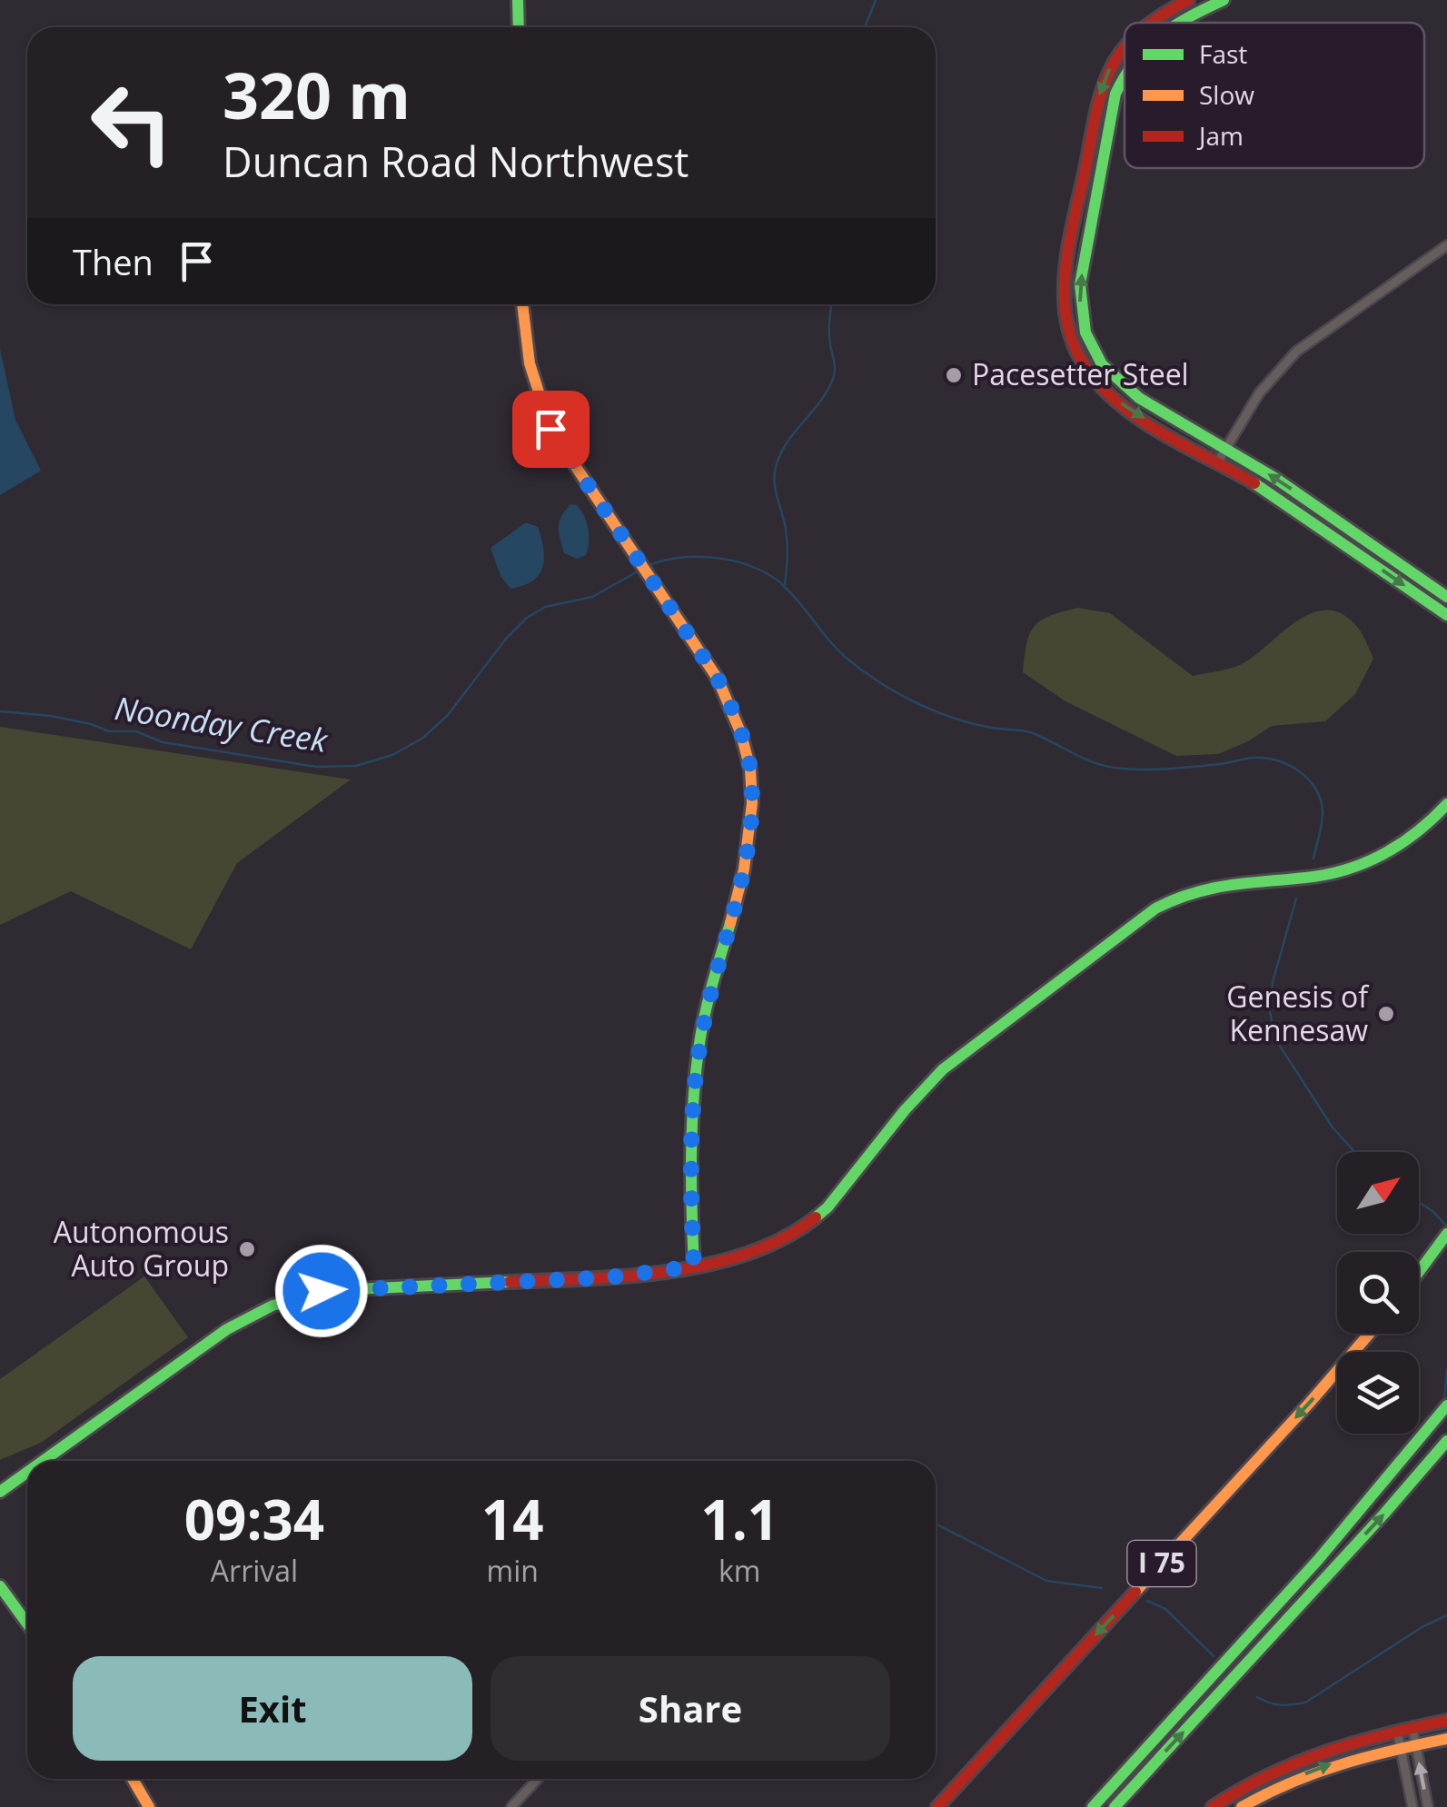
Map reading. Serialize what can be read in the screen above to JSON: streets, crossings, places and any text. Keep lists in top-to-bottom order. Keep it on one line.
{"streets":{"main road":["I 75"]},"water":["Noonday Creek"],"places":["Pacesetter Steel","Genesis of Kennesaw","Autonomous Auto Group"],"legend":["Fast","Slow","Jam"],"north":"top right","page":{"turn":["320 m","Duncan Road Northwest"],"then":"Then","eta":["09:34","Arrival","14","min","1.1","km"],"buttons":["Exit","Share"]}}
